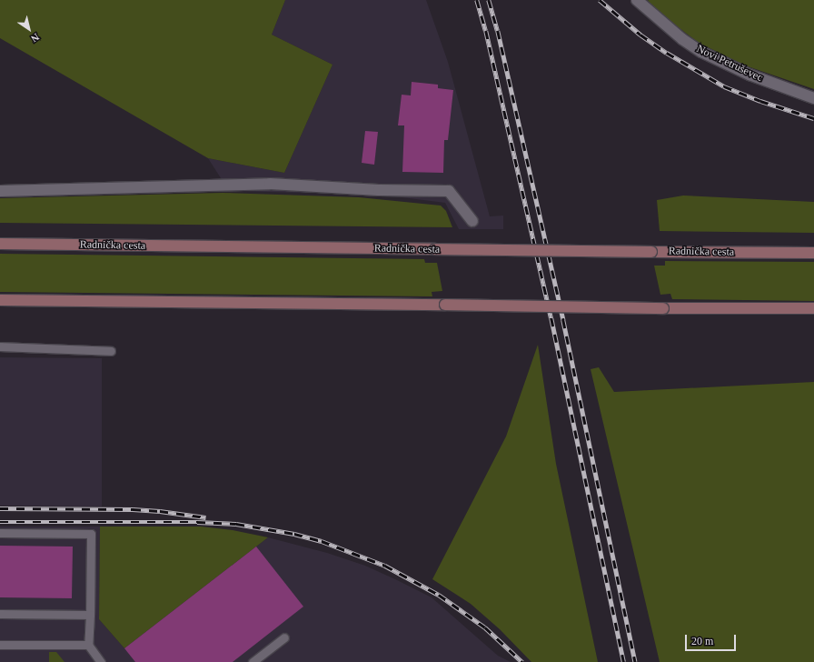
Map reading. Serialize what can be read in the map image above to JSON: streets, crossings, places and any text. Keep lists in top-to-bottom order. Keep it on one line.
{"streets":{"main road":["Radnička cesta"],"street":["Novi Petruševec"]},"scale_bar":"20 m","north":"bottom right"}
